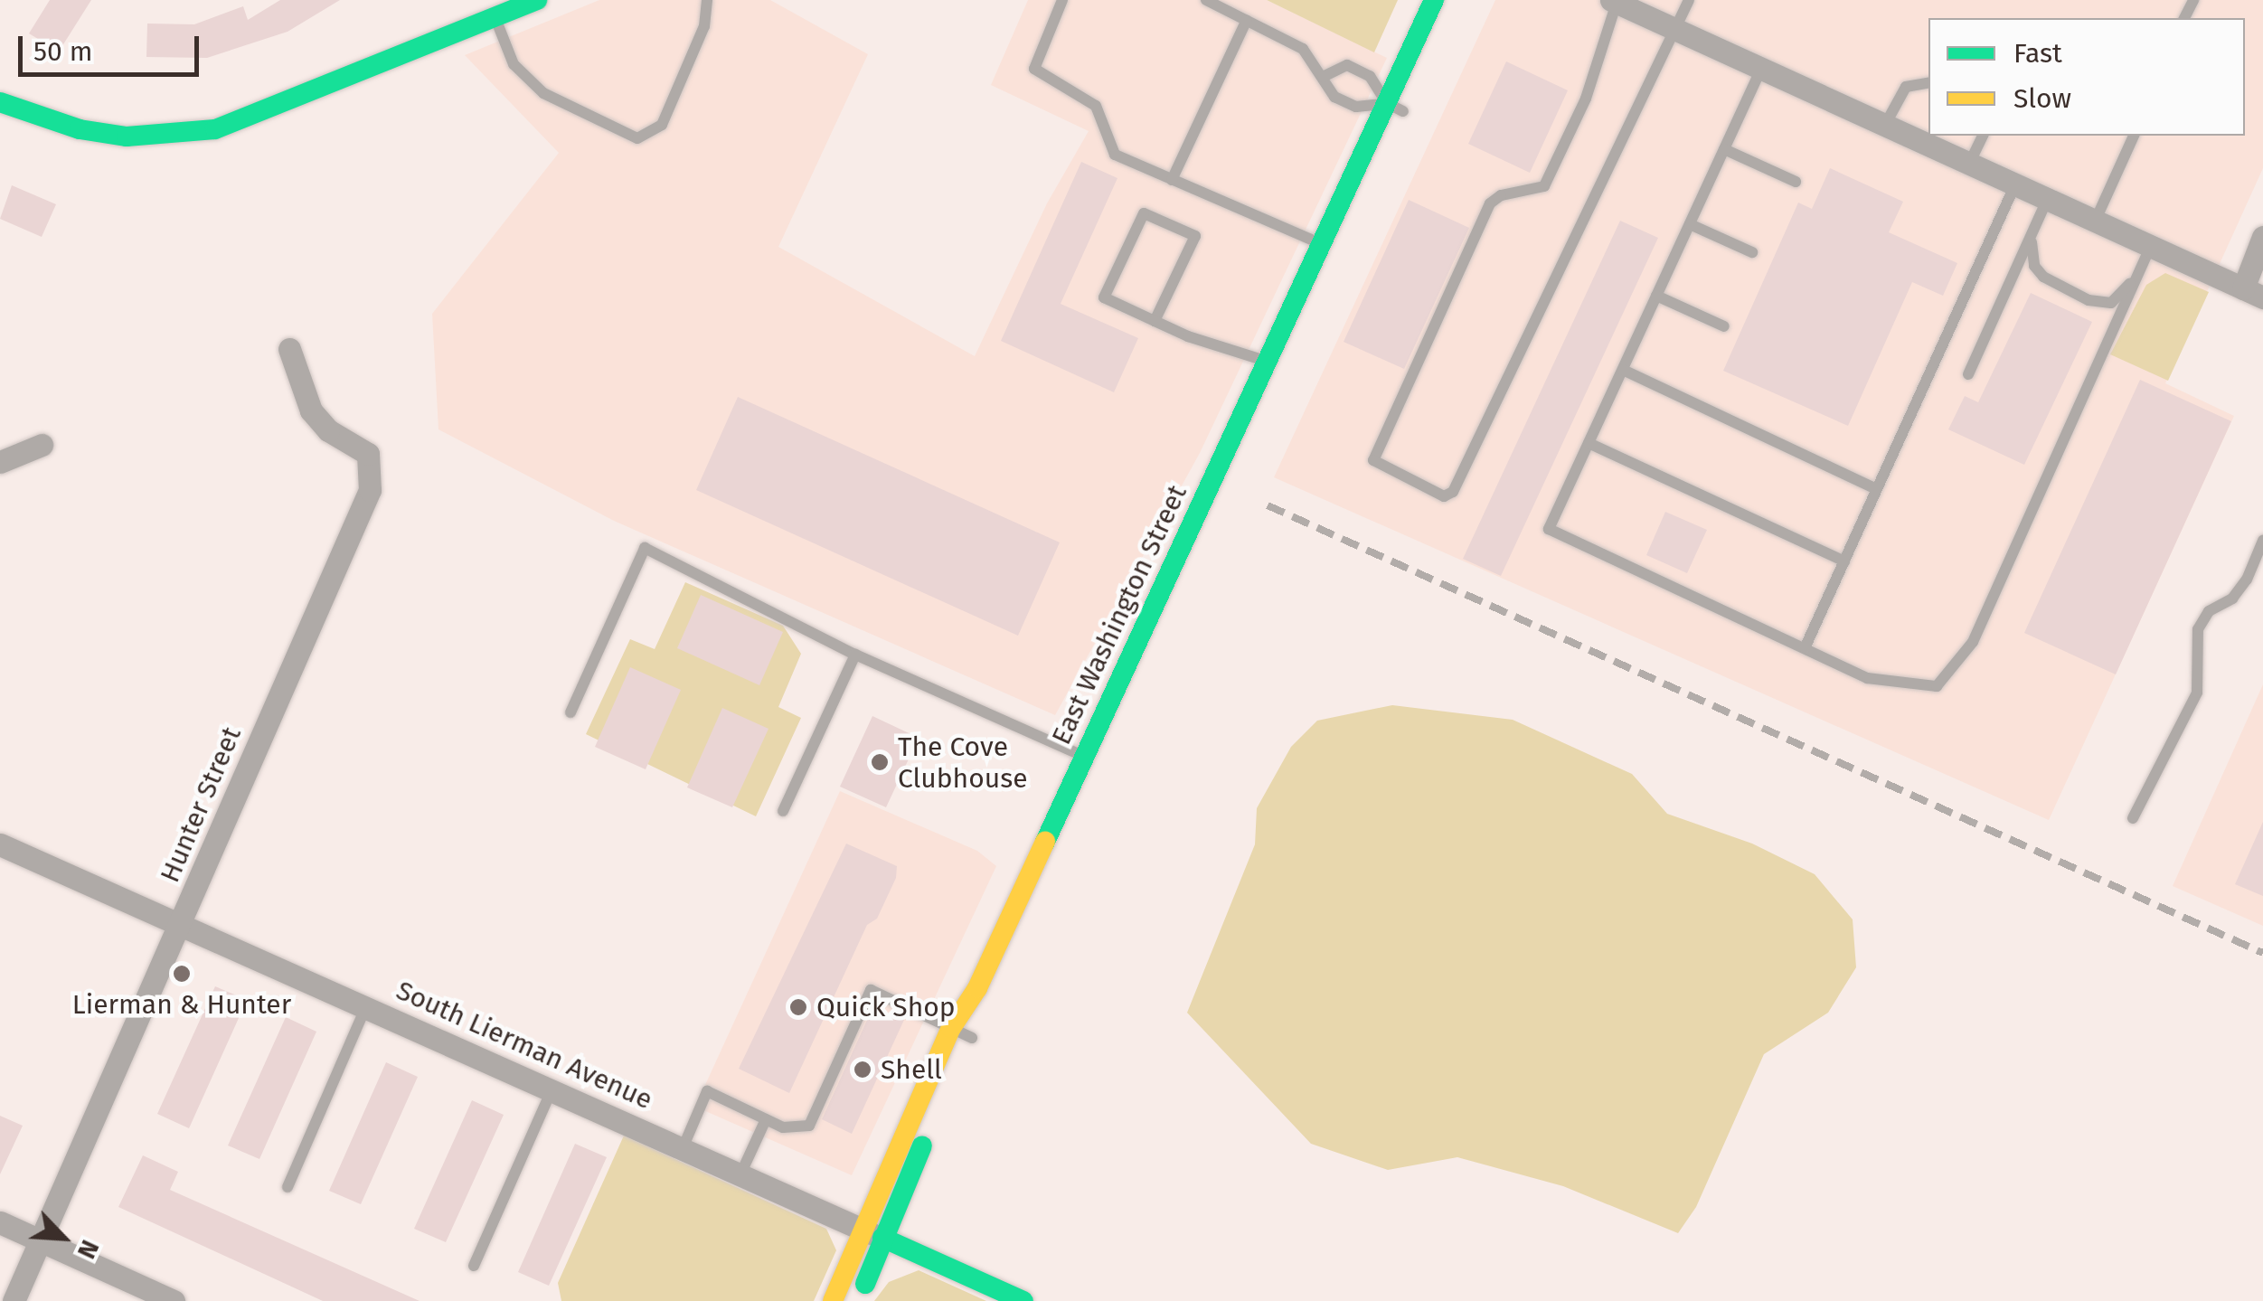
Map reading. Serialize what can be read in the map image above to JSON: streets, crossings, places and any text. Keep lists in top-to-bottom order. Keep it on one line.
{"streets":{"main road":["East Washington Street","South Lierman Avenue"],"street":["Hunter Street"]},"crossings":[["East Washington Street","South Lierman Avenue"],["Hunter Street","South Lierman Avenue"]],"places":["The Cove Clubhouse","Lierman & Hunter","Quick Shop","Shell"],"legend":["Fast","Slow"],"scale_bar":"50 m","north":"bottom right"}
